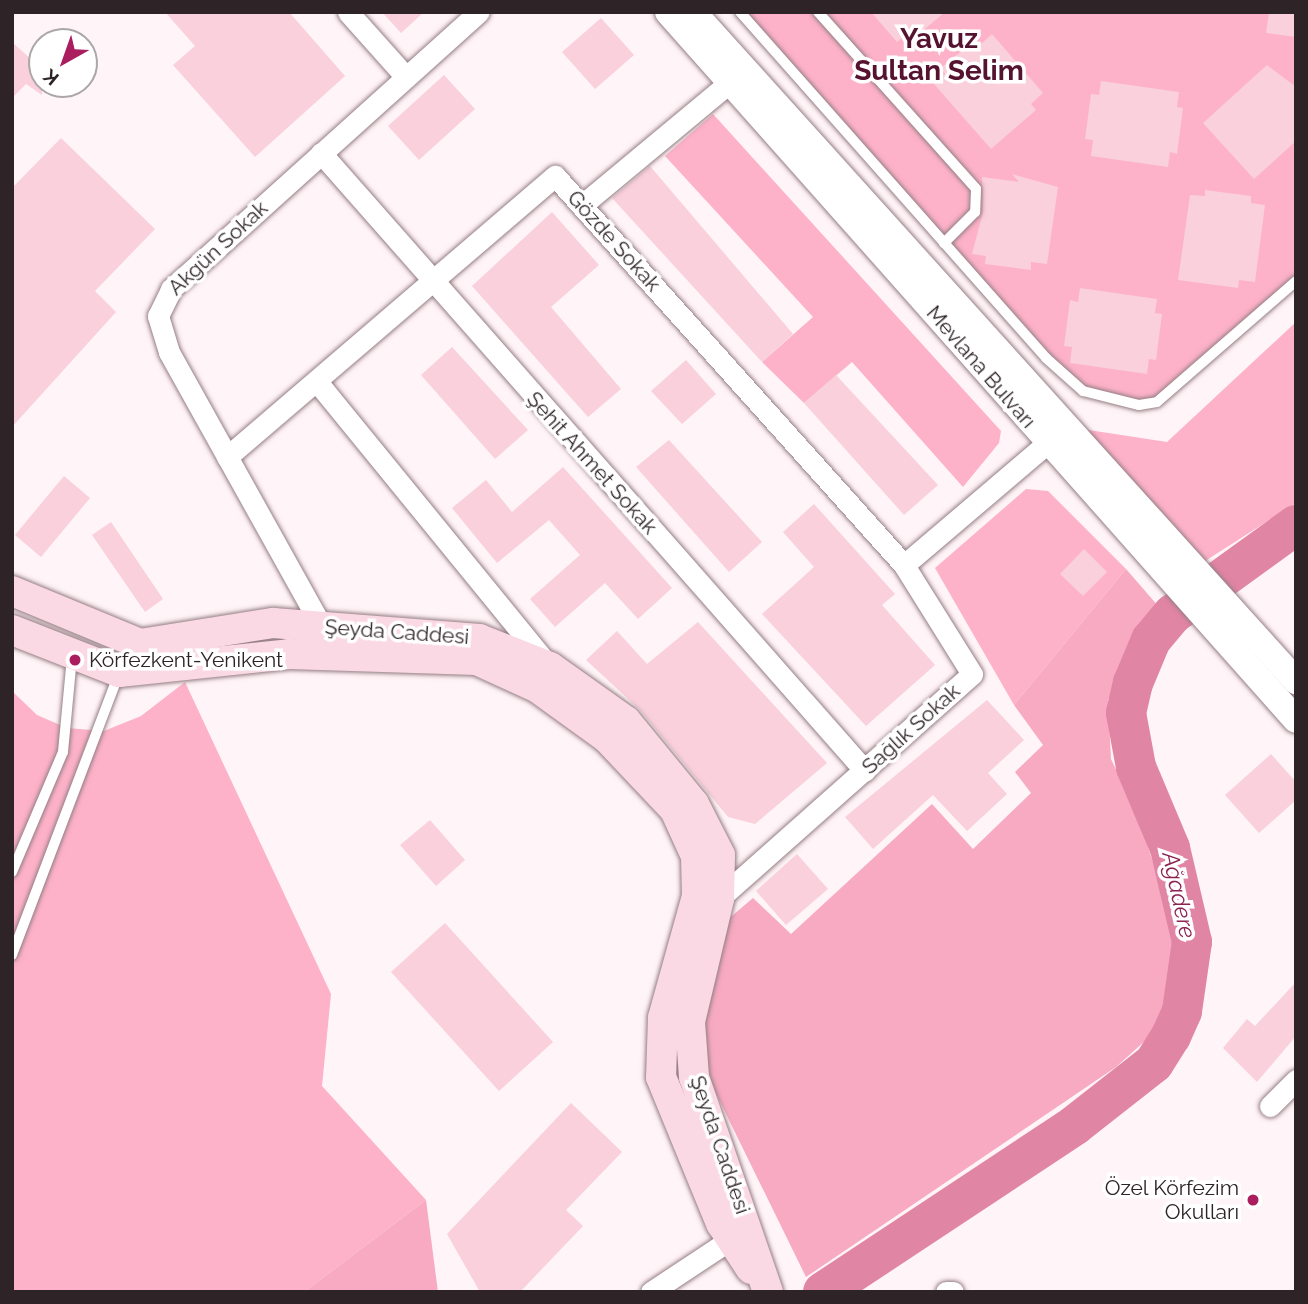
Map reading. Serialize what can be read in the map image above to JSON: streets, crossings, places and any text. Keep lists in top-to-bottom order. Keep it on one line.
{"streets":{"main road":["Şeyda Caddesi"],"street":["Gözde Sokak","Akgün Sokak","Mevlana Bulvarı","Şehit Ahmet Sokak","Sağlık Sokak"]},"crossings":[["Gözde Sokak","Akgün Sokak"],["Gözde Sokak","Şehit Ahmet Sokak"],["Gözde Sokak","Sağlık Sokak"],["Akgün Sokak","Şehit Ahmet Sokak"],["Akgün Sokak","Şeyda Caddesi"],["Şehit Ahmet Sokak","Sağlık Sokak"],["Şeyda Caddesi","Sağlık Sokak"]],"districts":["Yavuz Sultan Selim"],"water":["Ağadere"],"places":["Körfezkent-Yenikent","Özel Körfezim Okulları"],"north":"bottom left"}
